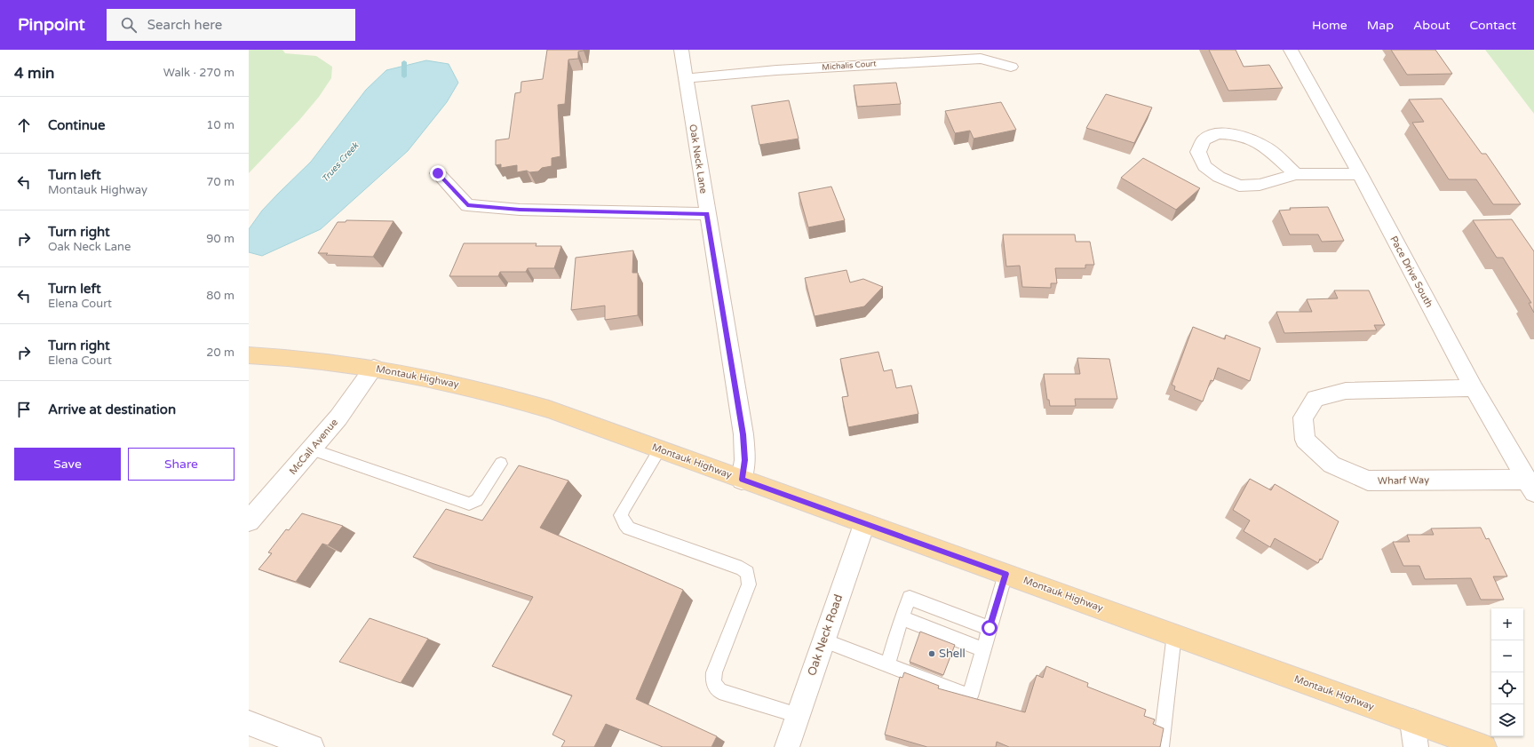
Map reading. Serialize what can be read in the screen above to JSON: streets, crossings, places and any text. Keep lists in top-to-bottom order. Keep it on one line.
{"streets":{"main road":["Montauk Highway"],"street":["Michalis Court","Oak Neck Lane","Pace Drive South","McCall Avenue","Wharf Way","Oak Neck Road"]},"crossings":[["Michalis Court","Oak Neck Lane"],["Oak Neck Lane","Montauk Highway"],["Pace Drive South","Wharf Way"],["Montauk Highway","McCall Avenue"],["Montauk Highway","Oak Neck Road"]],"water":["Trues Creek"],"places":["Shell"],"page":{"header":"Pinpoint","search":"Search here","nav":["Home","Map","About","Contact"],"heading":["4 min","Walk · 270 m"],"list":[["Continue","10 m"],["Turn left","Montauk Highway","70 m"],["Turn right","Oak Neck Lane","90 m"],["Turn left","Elena Court","80 m"],["Turn right","Elena Court","20 m"],"Arrive at destination"],"buttons":["Save","Share"],"map_buttons":["+","−"]}}
